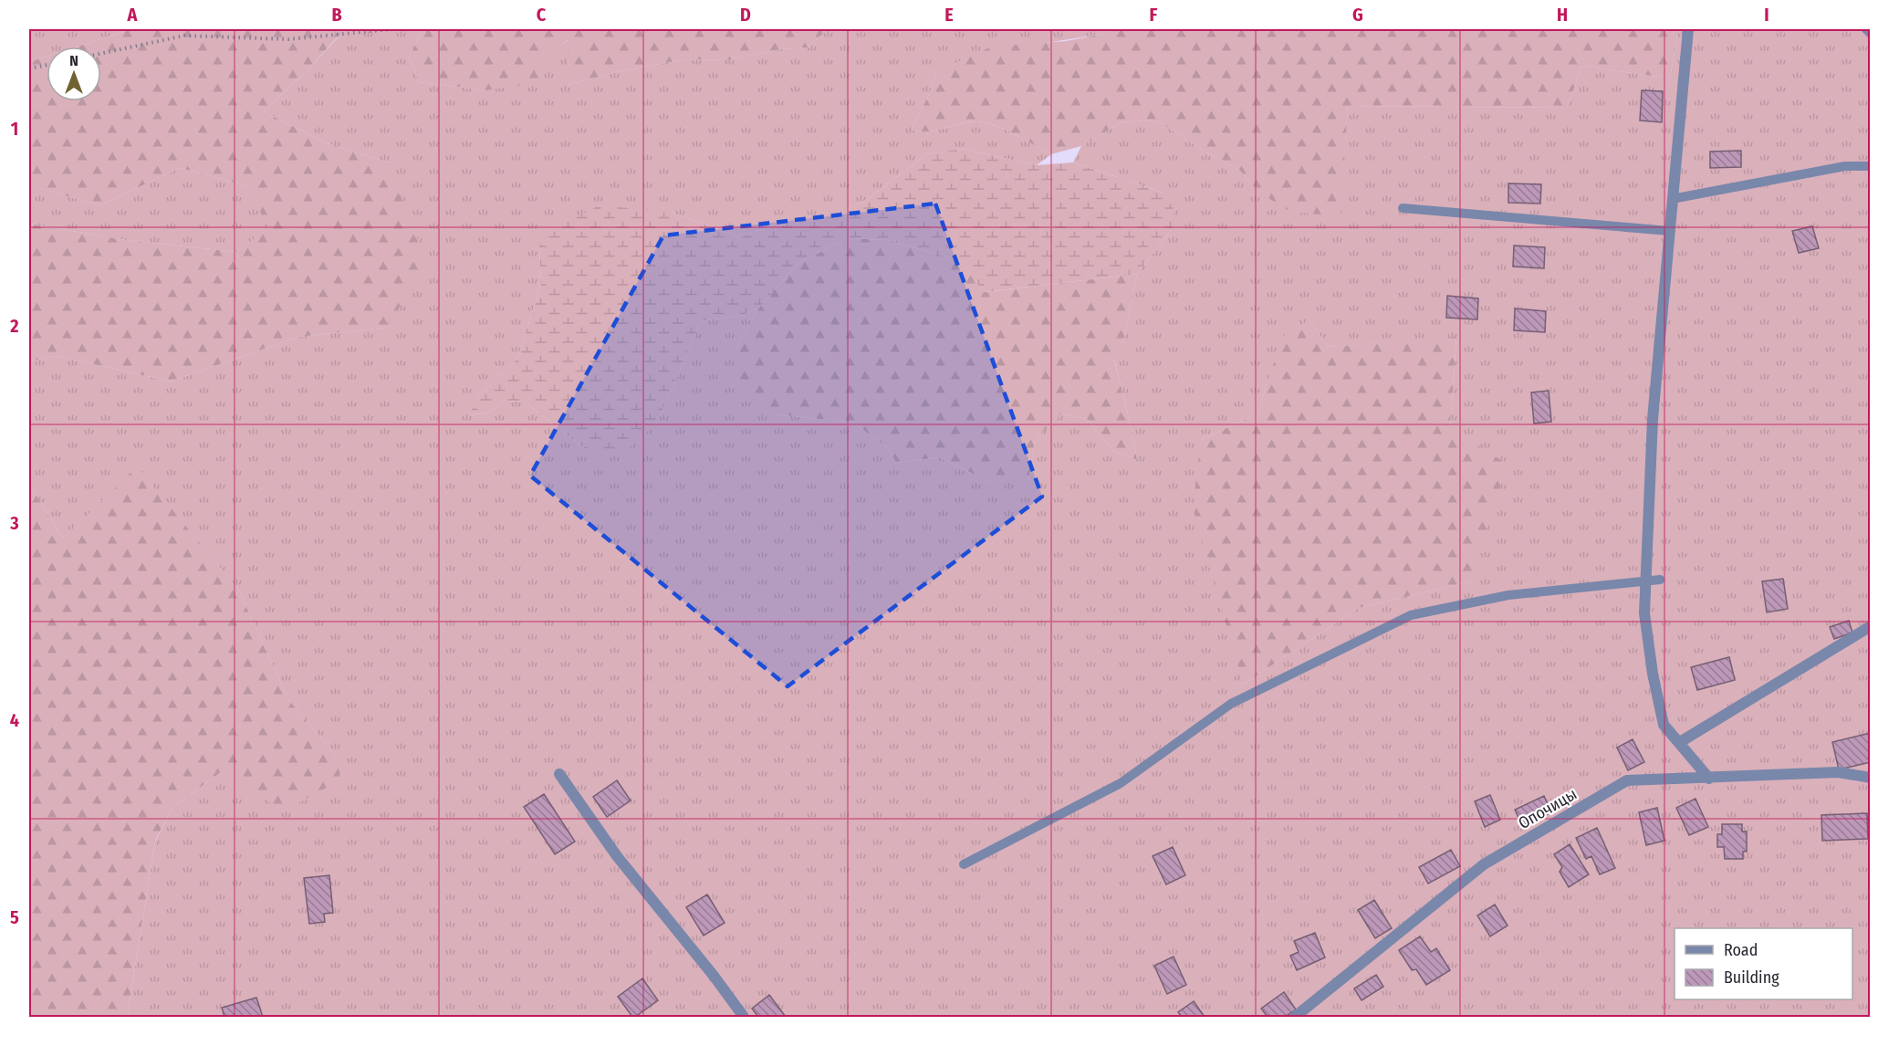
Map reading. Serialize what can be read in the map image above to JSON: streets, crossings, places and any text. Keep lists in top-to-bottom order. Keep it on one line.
{"streets":{"street":["Опочицы"]},"legend":["Road","Building"],"north":"top","grid":{"columns":["A","B","C","D","E","F","G","H","I"],"rows":["1","2","3","4","5"]}}
